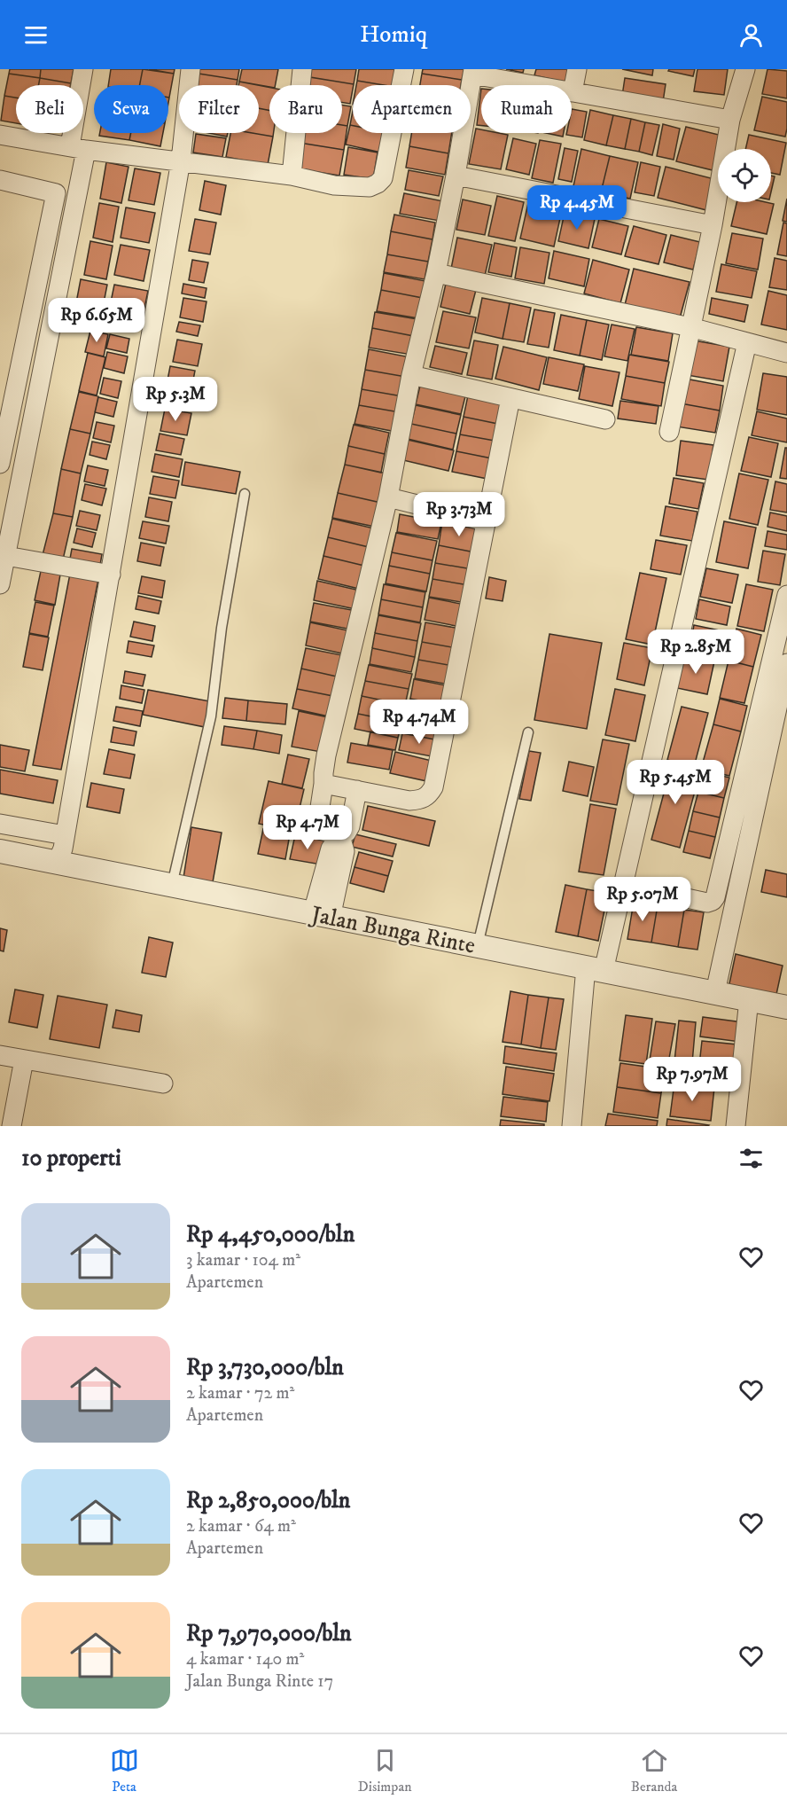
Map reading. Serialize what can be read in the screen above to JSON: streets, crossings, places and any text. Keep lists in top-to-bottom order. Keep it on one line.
{"streets":{"street":["Jalan Bunga Rinte"]},"page":{"header":"Homiq","chip":["Beli","Sewa","Filter","Baru","Apartemen","Rumah"],"price":["Rp 4.45M","Rp 6.65M","Rp 5.3M","Rp 3.73M","Rp 2.85M","Rp 4.74M","Rp 5.45M","Rp 4.7M","Rp 5.07M","Rp 7.97M"],"heading":"10 properti","list":[{"name":"Rp 4,450,000/bln","note":"3 kamar · 104 m² · Apartemen"},{"name":"Rp 3,730,000/bln","note":"2 kamar · 72 m² · Apartemen"},{"name":"Rp 2,850,000/bln","note":"2 kamar · 64 m² · Apartemen"},{"name":"Rp 7,970,000/bln","note":"4 kamar · 140 m² · Jalan Bunga Rinte 17"}],"tabs":["Peta","Disimpan","Beranda"]}}
